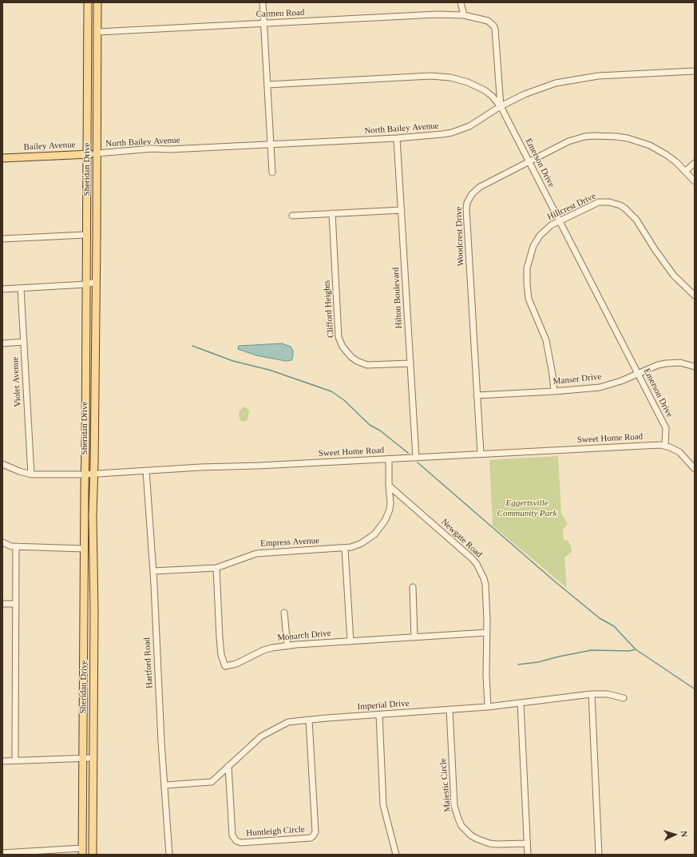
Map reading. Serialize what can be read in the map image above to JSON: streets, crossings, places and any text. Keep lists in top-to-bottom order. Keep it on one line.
{"streets":{"main road":["Bailey Avenue","Sheridan Drive"],"street":["Carmen Road","North Bailey Avenue","Emerson Drive","Hillcrest Drive","Woodcrest Drive","Hilton Boulevard","Clifford Heights","Manser Drive","Violet Avenue","Sweet Home Road","Newgate Road","Empress Avenue","Monarch Drive","Hartford Road","Imperial Drive","Majestic Circle","Huntleigh Circle"]},"crossings":[["Carmen Road","North Bailey Avenue"],["Carmen Road","Emerson Drive"],["Carmen Road","Sheridan Drive"],["North Bailey Avenue","Bailey Avenue"],["North Bailey Avenue","Emerson Drive"],["North Bailey Avenue","Sheridan Drive"],["North Bailey Avenue","Hilton Boulevard"],["Bailey Avenue","Sheridan Drive"],["Emerson Drive","Hillcrest Drive"],["Emerson Drive","Woodcrest Drive"],["Emerson Drive","Manser Drive"],["Emerson Drive","Sweet Home Road"],["Sheridan Drive","Sweet Home Road"],["Hillcrest Drive","Manser Drive"],["Woodcrest Drive","Manser Drive"],["Woodcrest Drive","Sweet Home Road"],["Hilton Boulevard","Clifford Heights"],["Hilton Boulevard","Sweet Home Road"],["Violet Avenue","Sweet Home Road"],["Sweet Home Road","Hartford Road"],["Newgate Road","Empress Avenue"],["Newgate Road","Monarch Drive"],["Newgate Road","Imperial Drive"],["Empress Avenue","Monarch Drive"],["Empress Avenue","Hartford Road"],["Hartford Road","Imperial Drive"],["Imperial Drive","Majestic Circle"],["Imperial Drive","Huntleigh Circle"]],"parks":["Eggertsville Community Park"],"north":"right"}
